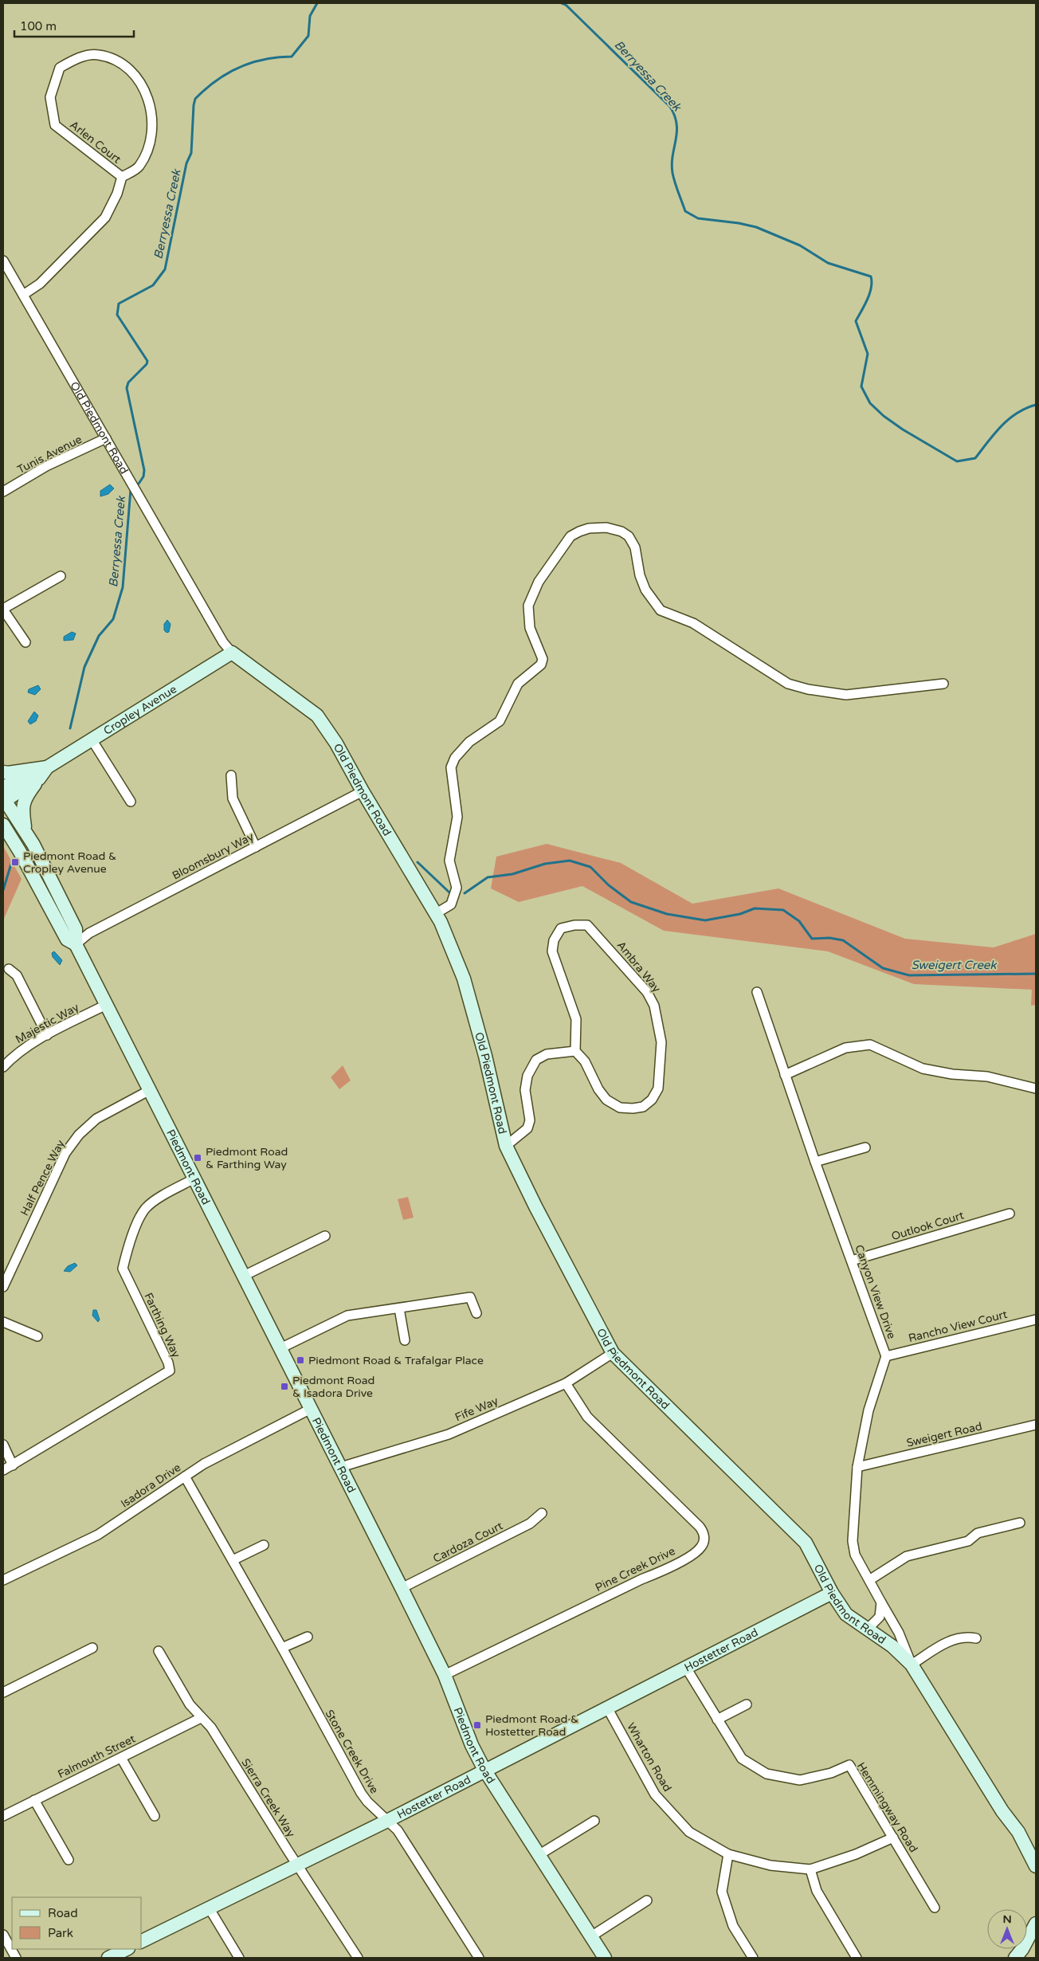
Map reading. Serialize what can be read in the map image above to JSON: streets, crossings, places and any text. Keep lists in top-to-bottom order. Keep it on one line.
{"streets":{"street":["Arlen Court","Old Piedmont Road","Tunis Avenue","Cropley Avenue","Bloomsbury Way","Ambra Way","Majestic Way","Piedmont Road","Half Pence Way","Outlook Court","Canyon View Drive","Farthing Way","Rancho View Court","Fife Way","Sweigert Road","Isadora Drive","Cardoza Court","Pine Creek Drive","Hostetter Road","Stone Creek Drive","Falmouth Street","Wharton Road","Sierra Creek Way","Hemmingway Road"]},"crossings":[["Arlen Court","Old Piedmont Road"],["Old Piedmont Road","Tunis Avenue"],["Old Piedmont Road","Cropley Avenue"],["Old Piedmont Road","Bloomsbury Way"],["Old Piedmont Road","Canyon View Drive"],["Old Piedmont Road","Fife Way"],["Old Piedmont Road","Hostetter Road"],["Cropley Avenue","Piedmont Road"],["Bloomsbury Way","Piedmont Road"],["Majestic Way","Piedmont Road"],["Piedmont Road","Half Pence Way"],["Piedmont Road","Farthing Way"],["Piedmont Road","Fife Way"],["Piedmont Road","Isadora Drive"],["Piedmont Road","Cardoza Court"],["Piedmont Road","Pine Creek Drive"],["Piedmont Road","Hostetter Road"],["Outlook Court","Canyon View Drive"],["Canyon View Drive","Rancho View Court"],["Canyon View Drive","Sweigert Road"],["Fife Way","Pine Creek Drive"],["Isadora Drive","Stone Creek Drive"],["Hostetter Road","Stone Creek Drive"],["Hostetter Road","Wharton Road"],["Hostetter Road","Sierra Creek Way"],["Hostetter Road","Hemmingway Road"],["Falmouth Street","Sierra Creek Way"],["Wharton Road","Hemmingway Road"]],"water":["Berryessa Creek","Sweigert Creek"],"places":{"transit":["Piedmont Road & Cropley Avenue","Piedmont Road & Farthing Way","Piedmont Road & Trafalgar Place","Piedmont Road & Isadora Drive","Piedmont Road & Hostetter Road"]},"legend":["Road","Park"],"scale_bar":"100 m","north":"top"}
